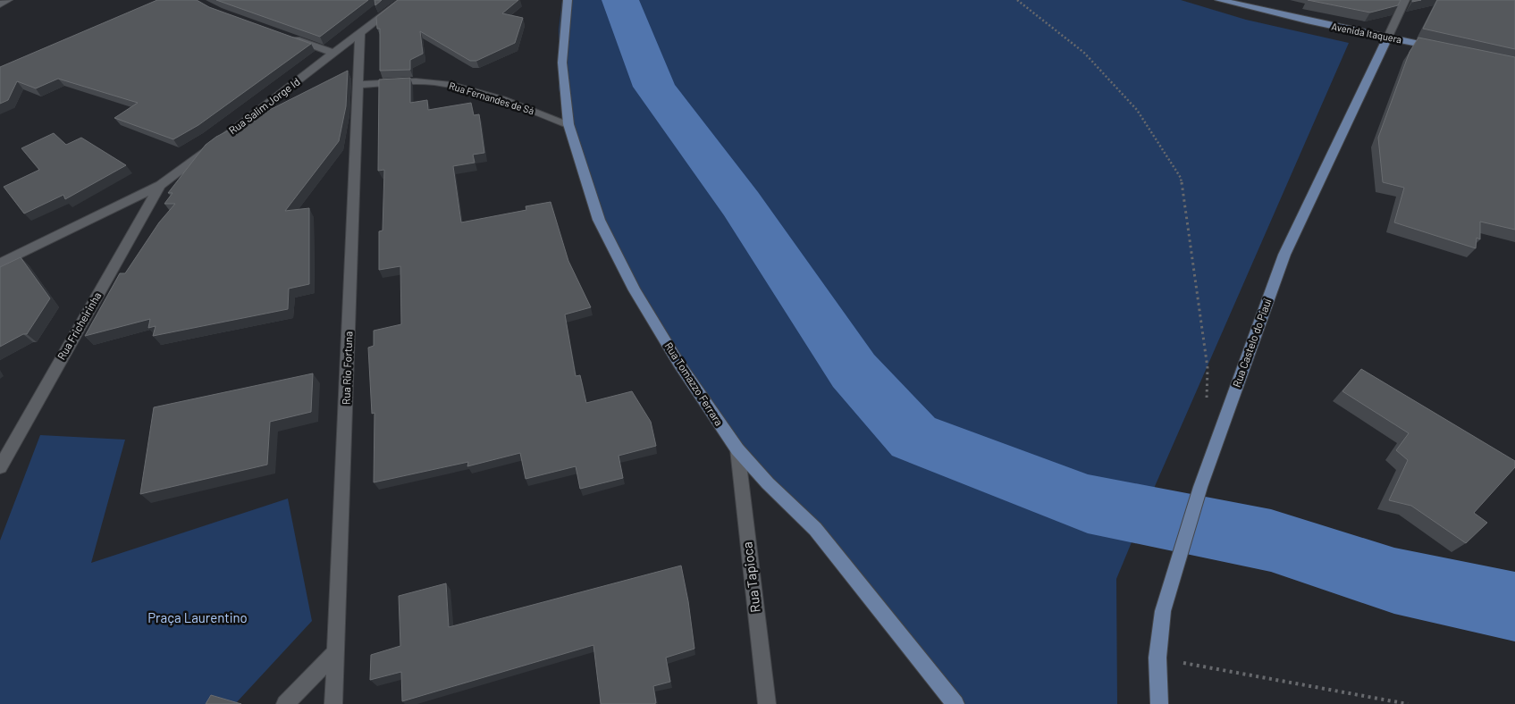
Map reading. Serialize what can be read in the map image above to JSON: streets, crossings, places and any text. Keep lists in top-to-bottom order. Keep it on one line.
{"streets":{"main road":["Avenida Itaquera","Rua Castelo do Piauí","Rua Tomazzo Ferrara"],"street":["Rua Fernandes de Sá","Rua Salim Jorge Id","Rua Fricheirinha","Rua Rio Fortuna","Rua Tapioca"]},"crossings":[["Avenida Itaquera","Rua Castelo do Piauí"],["Rua Fernandes de Sá","Rua Rio Fortuna"],["Rua Fernandes de Sá","Rua Tomazzo Ferrara"],["Rua Salim Jorge Id","Rua Fricheirinha"],["Rua Salim Jorge Id","Rua Rio Fortuna"],["Rua Tomazzo Ferrara","Rua Tapioca"]],"parks":["Praça Laurentino"]}
